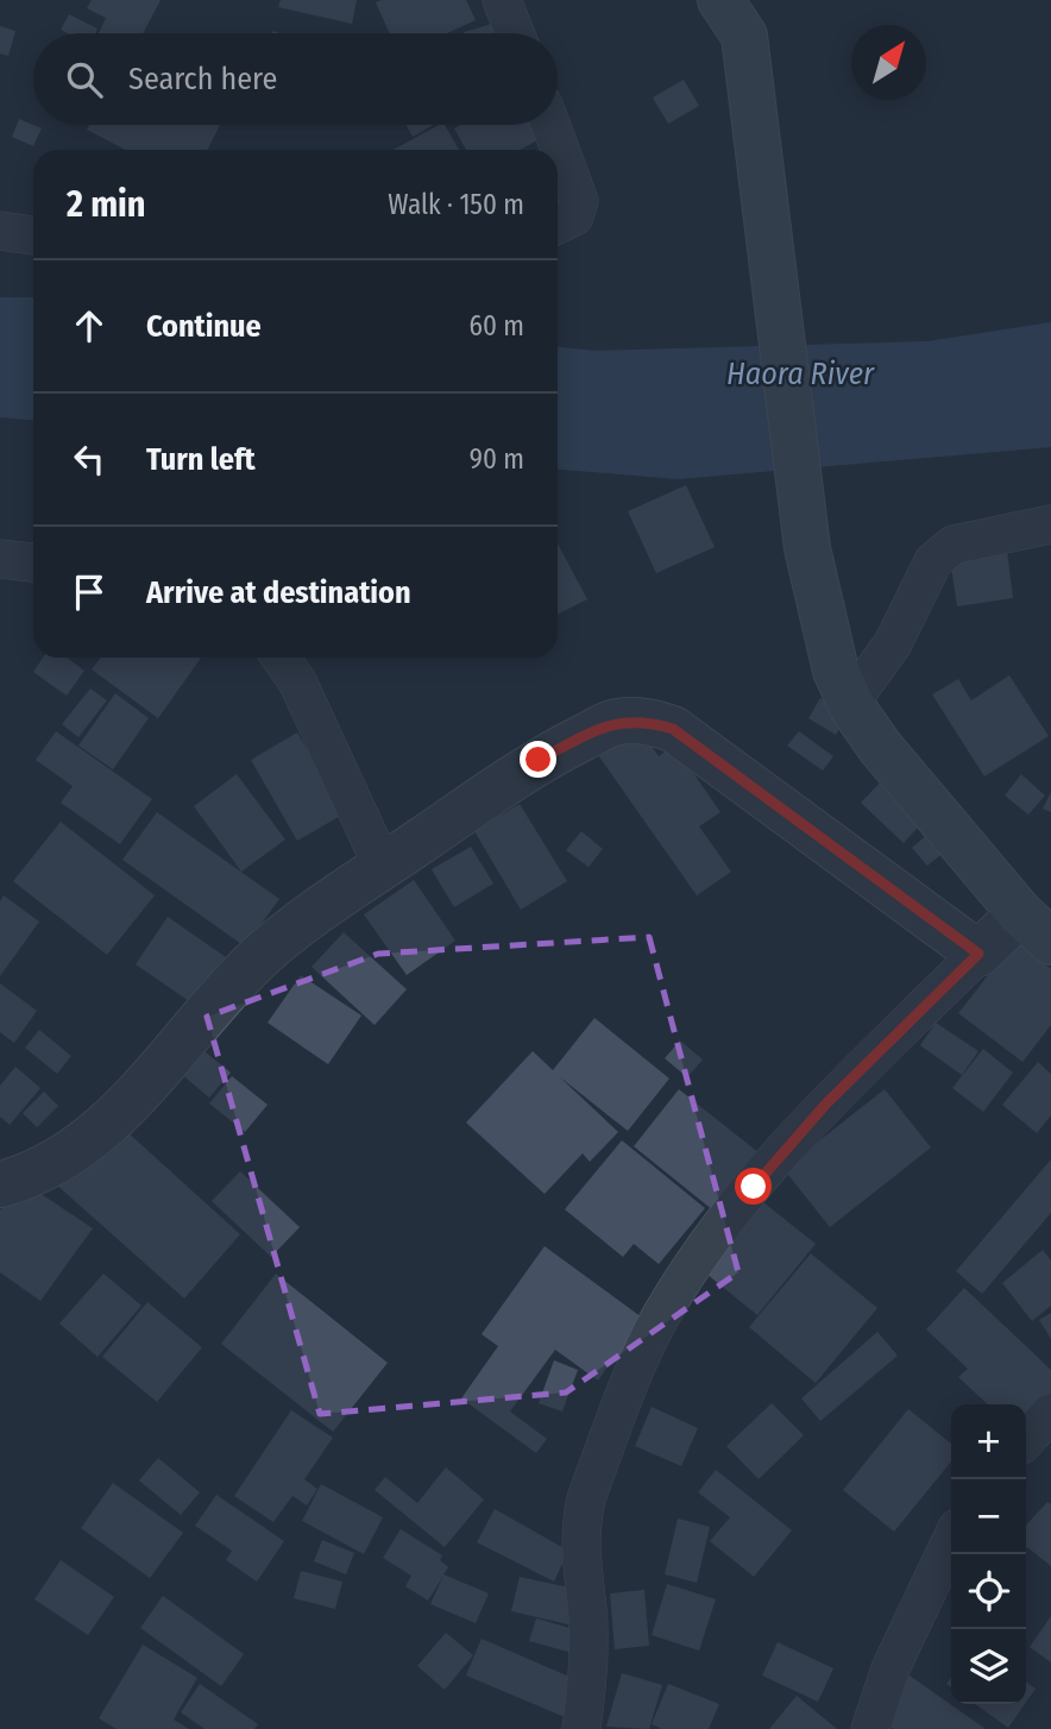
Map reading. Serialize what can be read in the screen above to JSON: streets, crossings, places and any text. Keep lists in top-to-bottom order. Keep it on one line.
{"water":["Haora River"],"north":"top right","page":{"search":"Search here","heading":["2 min","Walk · 150 m"],"list":[["Continue","60 m"],["Turn left","90 m"],"Arrive at destination"],"map_buttons":["+","−"]}}
